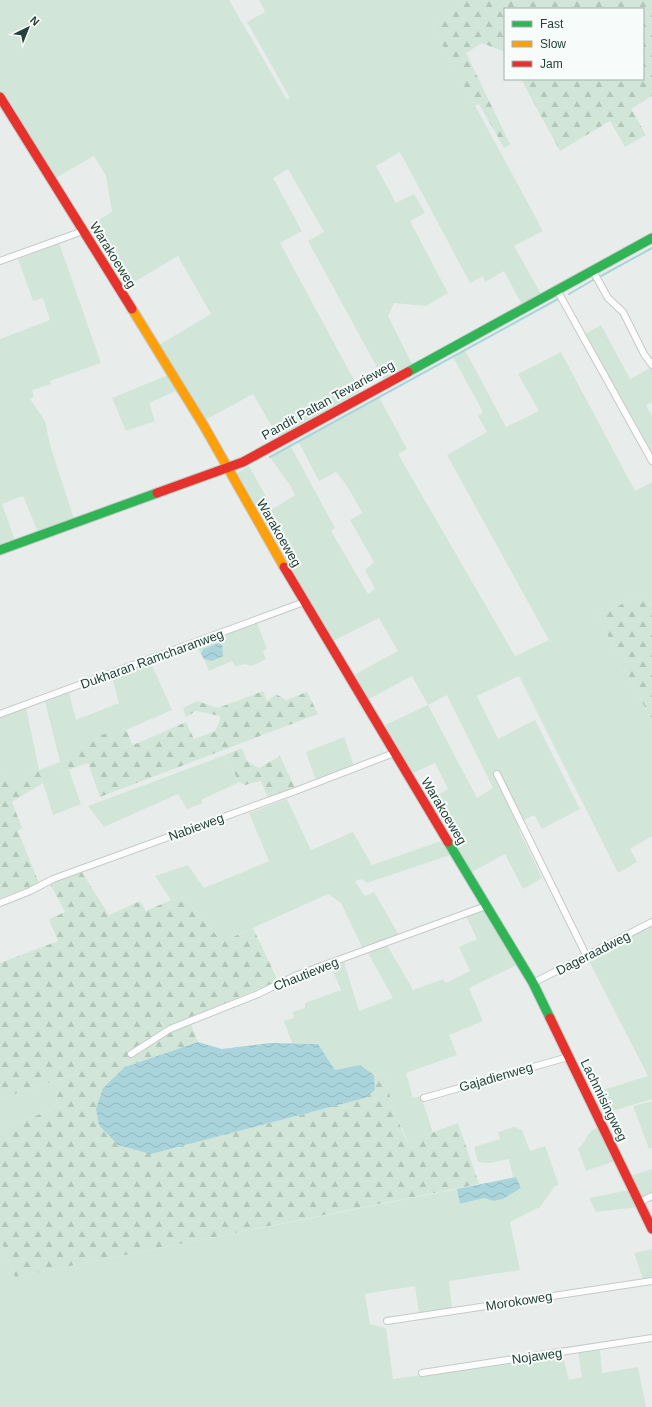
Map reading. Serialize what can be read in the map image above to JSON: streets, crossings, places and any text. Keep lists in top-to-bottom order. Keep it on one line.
{"streets":{"street":["Warakoeweg","Pandit Paltan Tewarieweg","Dukharan Ramcharanweg","Nabieweg","Dageraadweg","Chautieweg","Gajadienweg","Lachmisingweg","Morokoweg","Nojaweg"]},"crossings":[["Warakoeweg","Pandit Paltan Tewarieweg"],["Warakoeweg","Dukharan Ramcharanweg"],["Warakoeweg","Nabieweg"],["Warakoeweg","Dageraadweg"],["Warakoeweg","Chautieweg"],["Warakoeweg","Lachmisingweg"],["Dageraadweg","Lachmisingweg"],["Gajadienweg","Lachmisingweg"]],"legend":["Fast","Slow","Jam"],"north":"top right"}
